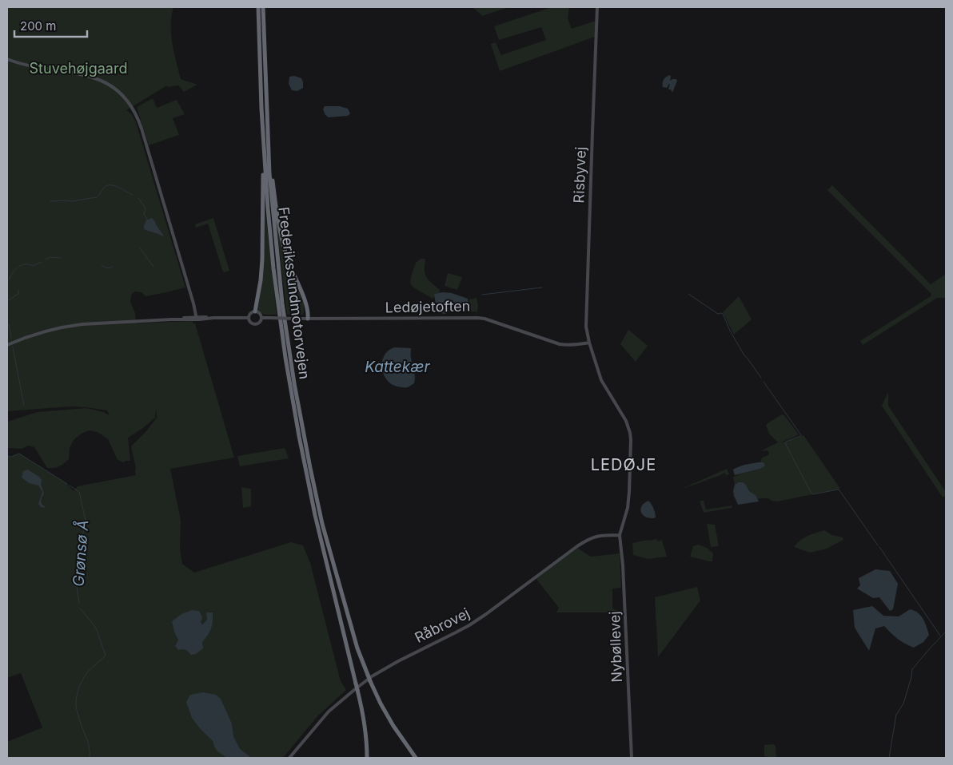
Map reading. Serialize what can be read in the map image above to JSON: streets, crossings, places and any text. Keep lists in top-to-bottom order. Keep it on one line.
{"streets":{"highway":["Frederikssundmotorvejen"],"street":["Risbyvej","Ledøjetoften","Råbrovej","Nybøllevej"]},"crossings":[["Risbyvej","Ledøjetoften"],["Risbyvej","Råbrovej"],["Risbyvej","Nybøllevej"],["Råbrovej","Nybøllevej"]],"districts":["LEDØJE"],"water":["Kattekær","Grønsø Å"],"parks":["Stuvehøjgaard"],"scale_bar":"200 m"}
